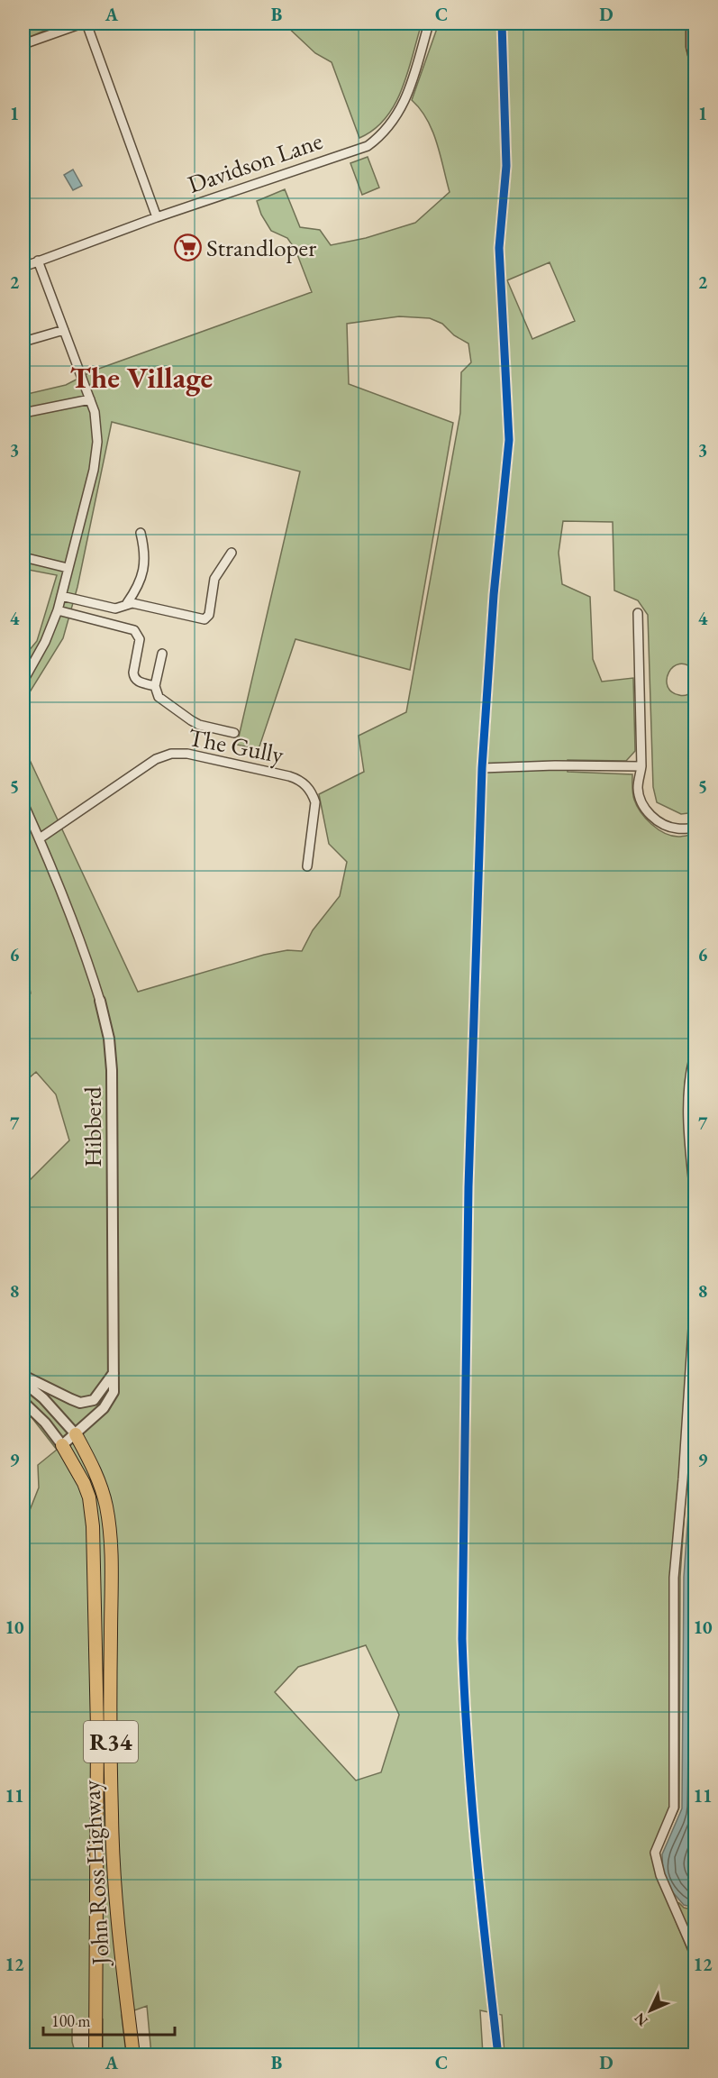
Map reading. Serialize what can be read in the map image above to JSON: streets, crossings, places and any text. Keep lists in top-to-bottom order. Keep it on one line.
{"streets":{"main road":["R34","John Ross Highway"],"street":["Davidson Lane","The Gully","Hibberd"]},"crossings":[["The Gully","Hibberd"],["Hibberd","John Ross Highway"]],"districts":["The Village"],"places":{"supermarket":["Strandloper"]},"scale_bar":"100 m","north":"bottom left","grid":{"columns":["A","B","C","D"],"rows":["1","2","3","4","5","6","7","8","9","10","11","12"]}}
